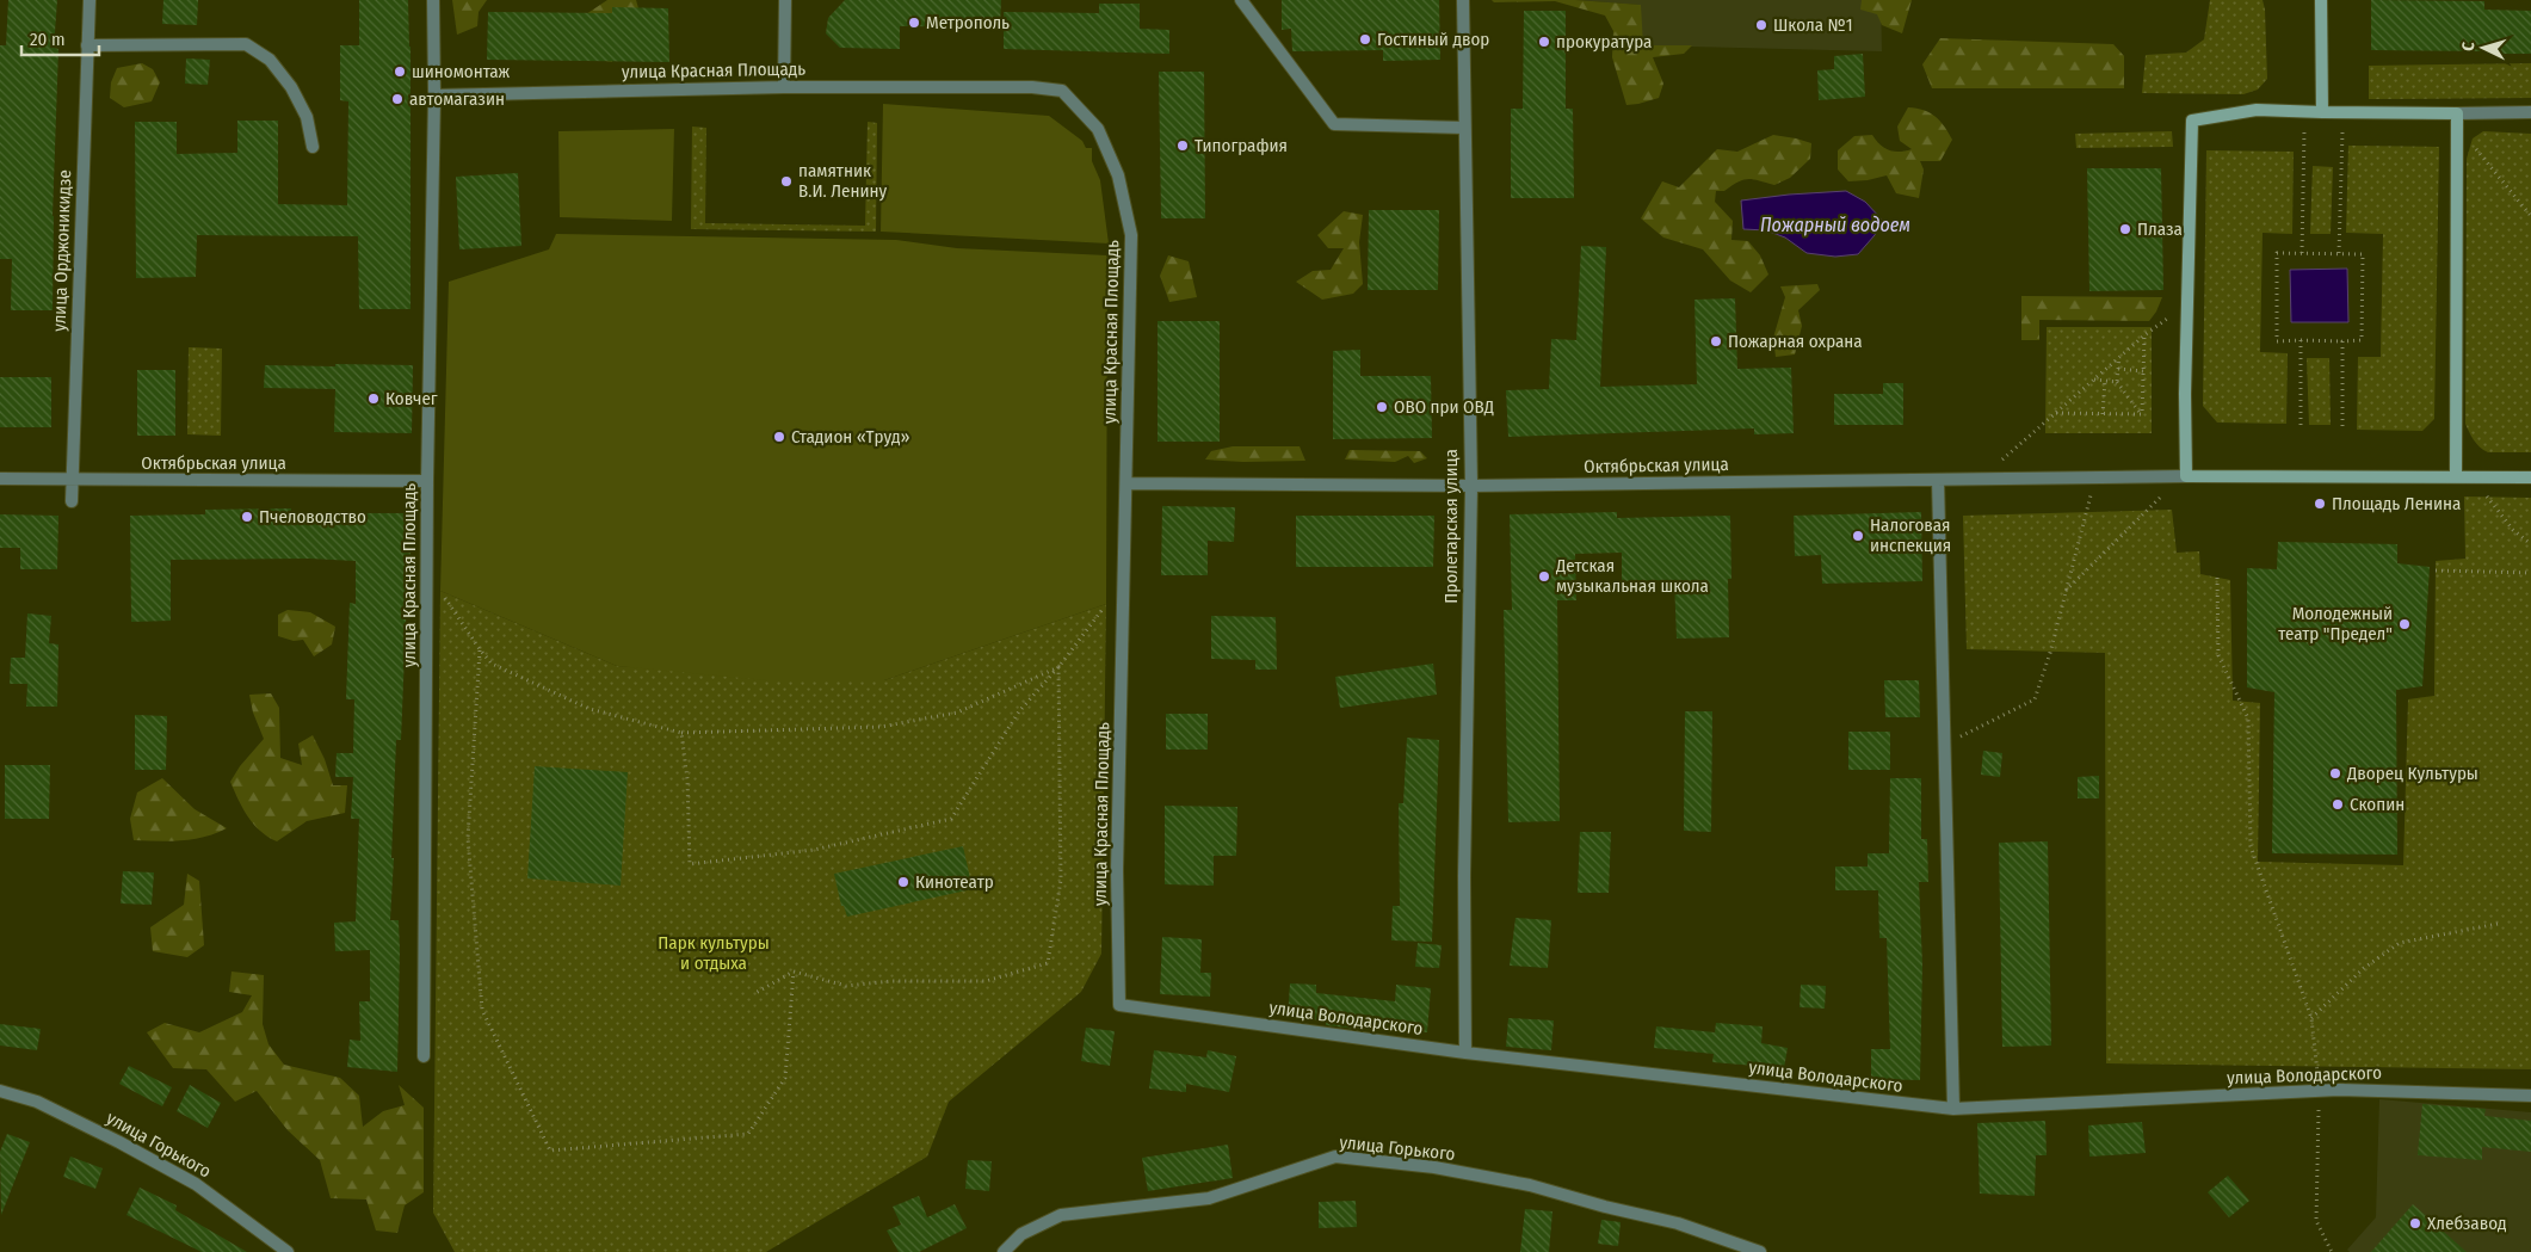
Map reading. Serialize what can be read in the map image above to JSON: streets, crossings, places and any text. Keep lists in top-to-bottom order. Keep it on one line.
{"streets":{"street":["улица Красная Площадь","улица Орджоникидзе","Октябрьская улица","Пролетарская улица","улица Володарского","улица Горького"]},"crossings":[["улица Красная Площадь","Октябрьская улица"],["улица Красная Площадь","улица Володарского"],["улица Орджоникидзе","Октябрьская улица"],["Октябрьская улица","Пролетарская улица"],["Пролетарская улица","улица Володарского"]],"water":["Пожарный водоем"],"parks":["Парк культуры и отдыха"],"places":["Метрополь","Школа №1","Гостиный двор","прокуратура","шиномонтаж","автомагазин","Типография","памятник В.И. Ленину","Плаза","Пожарная охрана","Ковчег","ОВО при ОВД","Стадион «Труд»","Площадь Ленина","Пчеловодство","Налоговая инспекция","Детская музыкальная школа","Молодежный театр \"Предел\"","Дворец Культуры","Скопин","Кинотеатр","Хлебзавод"],"scale_bar":"20 m","north":"left"}
